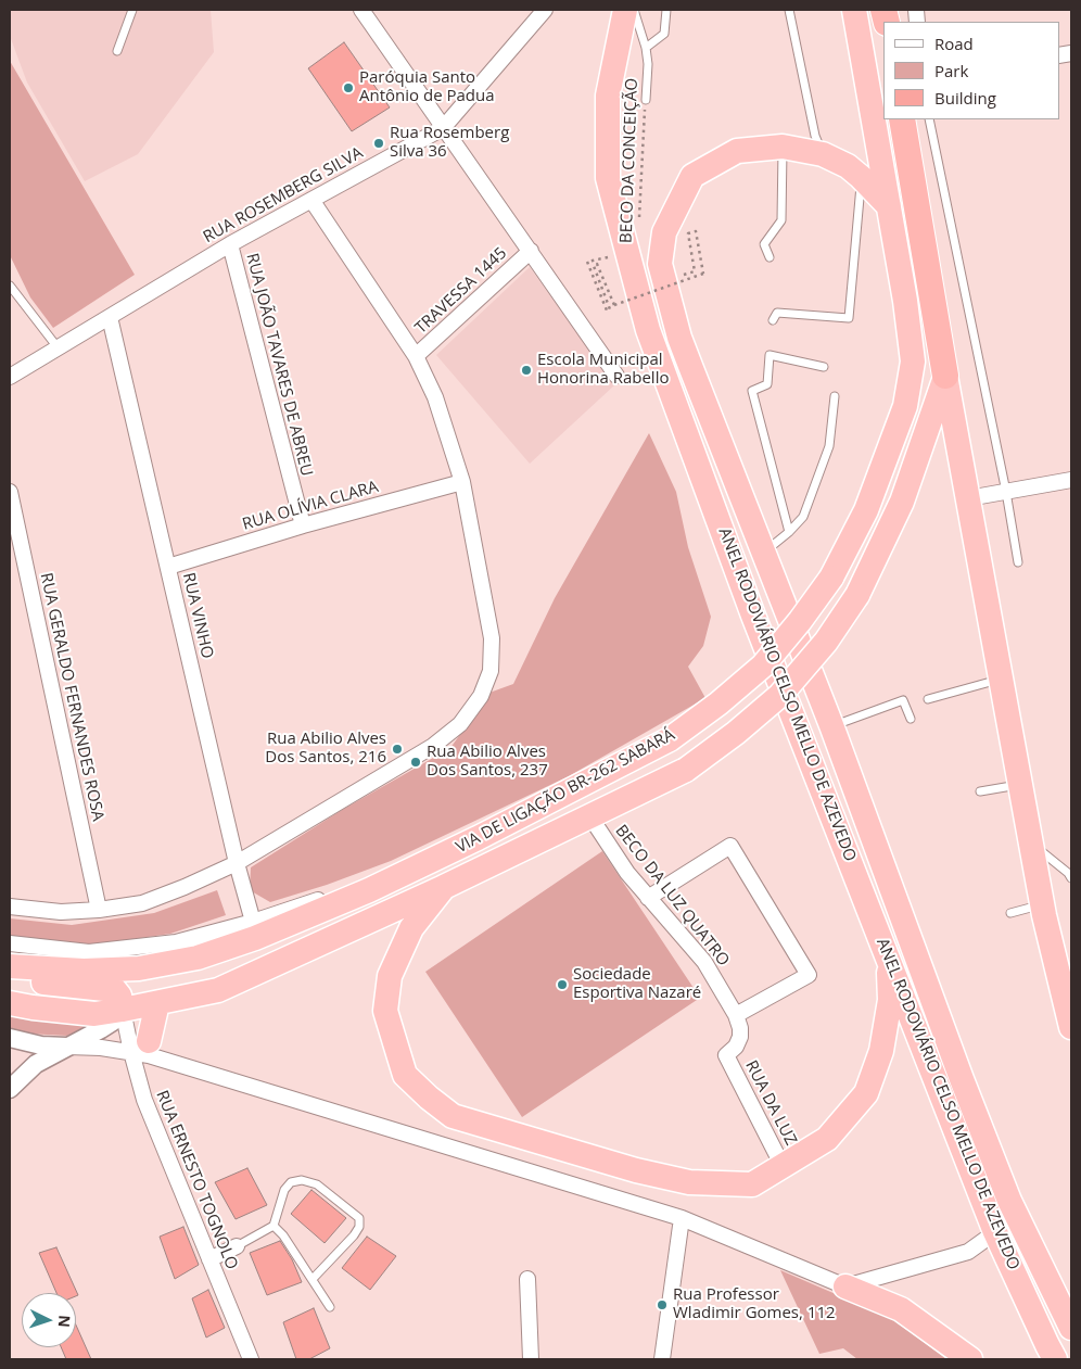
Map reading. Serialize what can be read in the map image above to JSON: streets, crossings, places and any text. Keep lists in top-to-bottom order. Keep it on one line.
{"streets":{"highway":["ANEL RODOVIÁRIO CELSO MELLO DE AZEVEDO","VIA DE LIGAÇÃO BR-262 SABARÁ"],"street":["RUA ROSEMBERG SILVA","TRAVESSA 1445","RUA JOÃO TAVARES DE ABREU","RUA OLÍVIA CLARA","RUA VINHO","RUA GERALDO FERNANDES ROSA","BECO DA LUZ QUATRO","RUA DA LUZ","RUA ERNESTO TOGNOLO"],"lane":["BECO DA CONCEIÇÃO"]},"crossings":[["RUA ROSEMBERG SILVA","RUA JOÃO TAVARES DE ABREU"],["RUA ROSEMBERG SILVA","RUA VINHO"],["RUA JOÃO TAVARES DE ABREU","RUA OLÍVIA CLARA"],["RUA OLÍVIA CLARA","RUA VINHO"],["RUA VINHO","VIA DE LIGAÇÃO BR-262 SABARÁ"],["VIA DE LIGAÇÃO BR-262 SABARÁ","BECO DA LUZ QUATRO"],["VIA DE LIGAÇÃO BR-262 SABARÁ","RUA ERNESTO TOGNOLO"],["BECO DA LUZ QUATRO","RUA DA LUZ"]],"places":["Paróquia Santo Antônio de Padua","Rua Rosemberg Silva 36","Escola Municipal Honorina Rabello","Rua Abilio Alves Dos Santos, 216","Rua Abilio Alves Dos Santos, 237","Sociedade Esportiva Nazaré","Rua Professor Wladimir Gomes, 112"],"legend":["Road","Park","Building"],"north":"right"}
